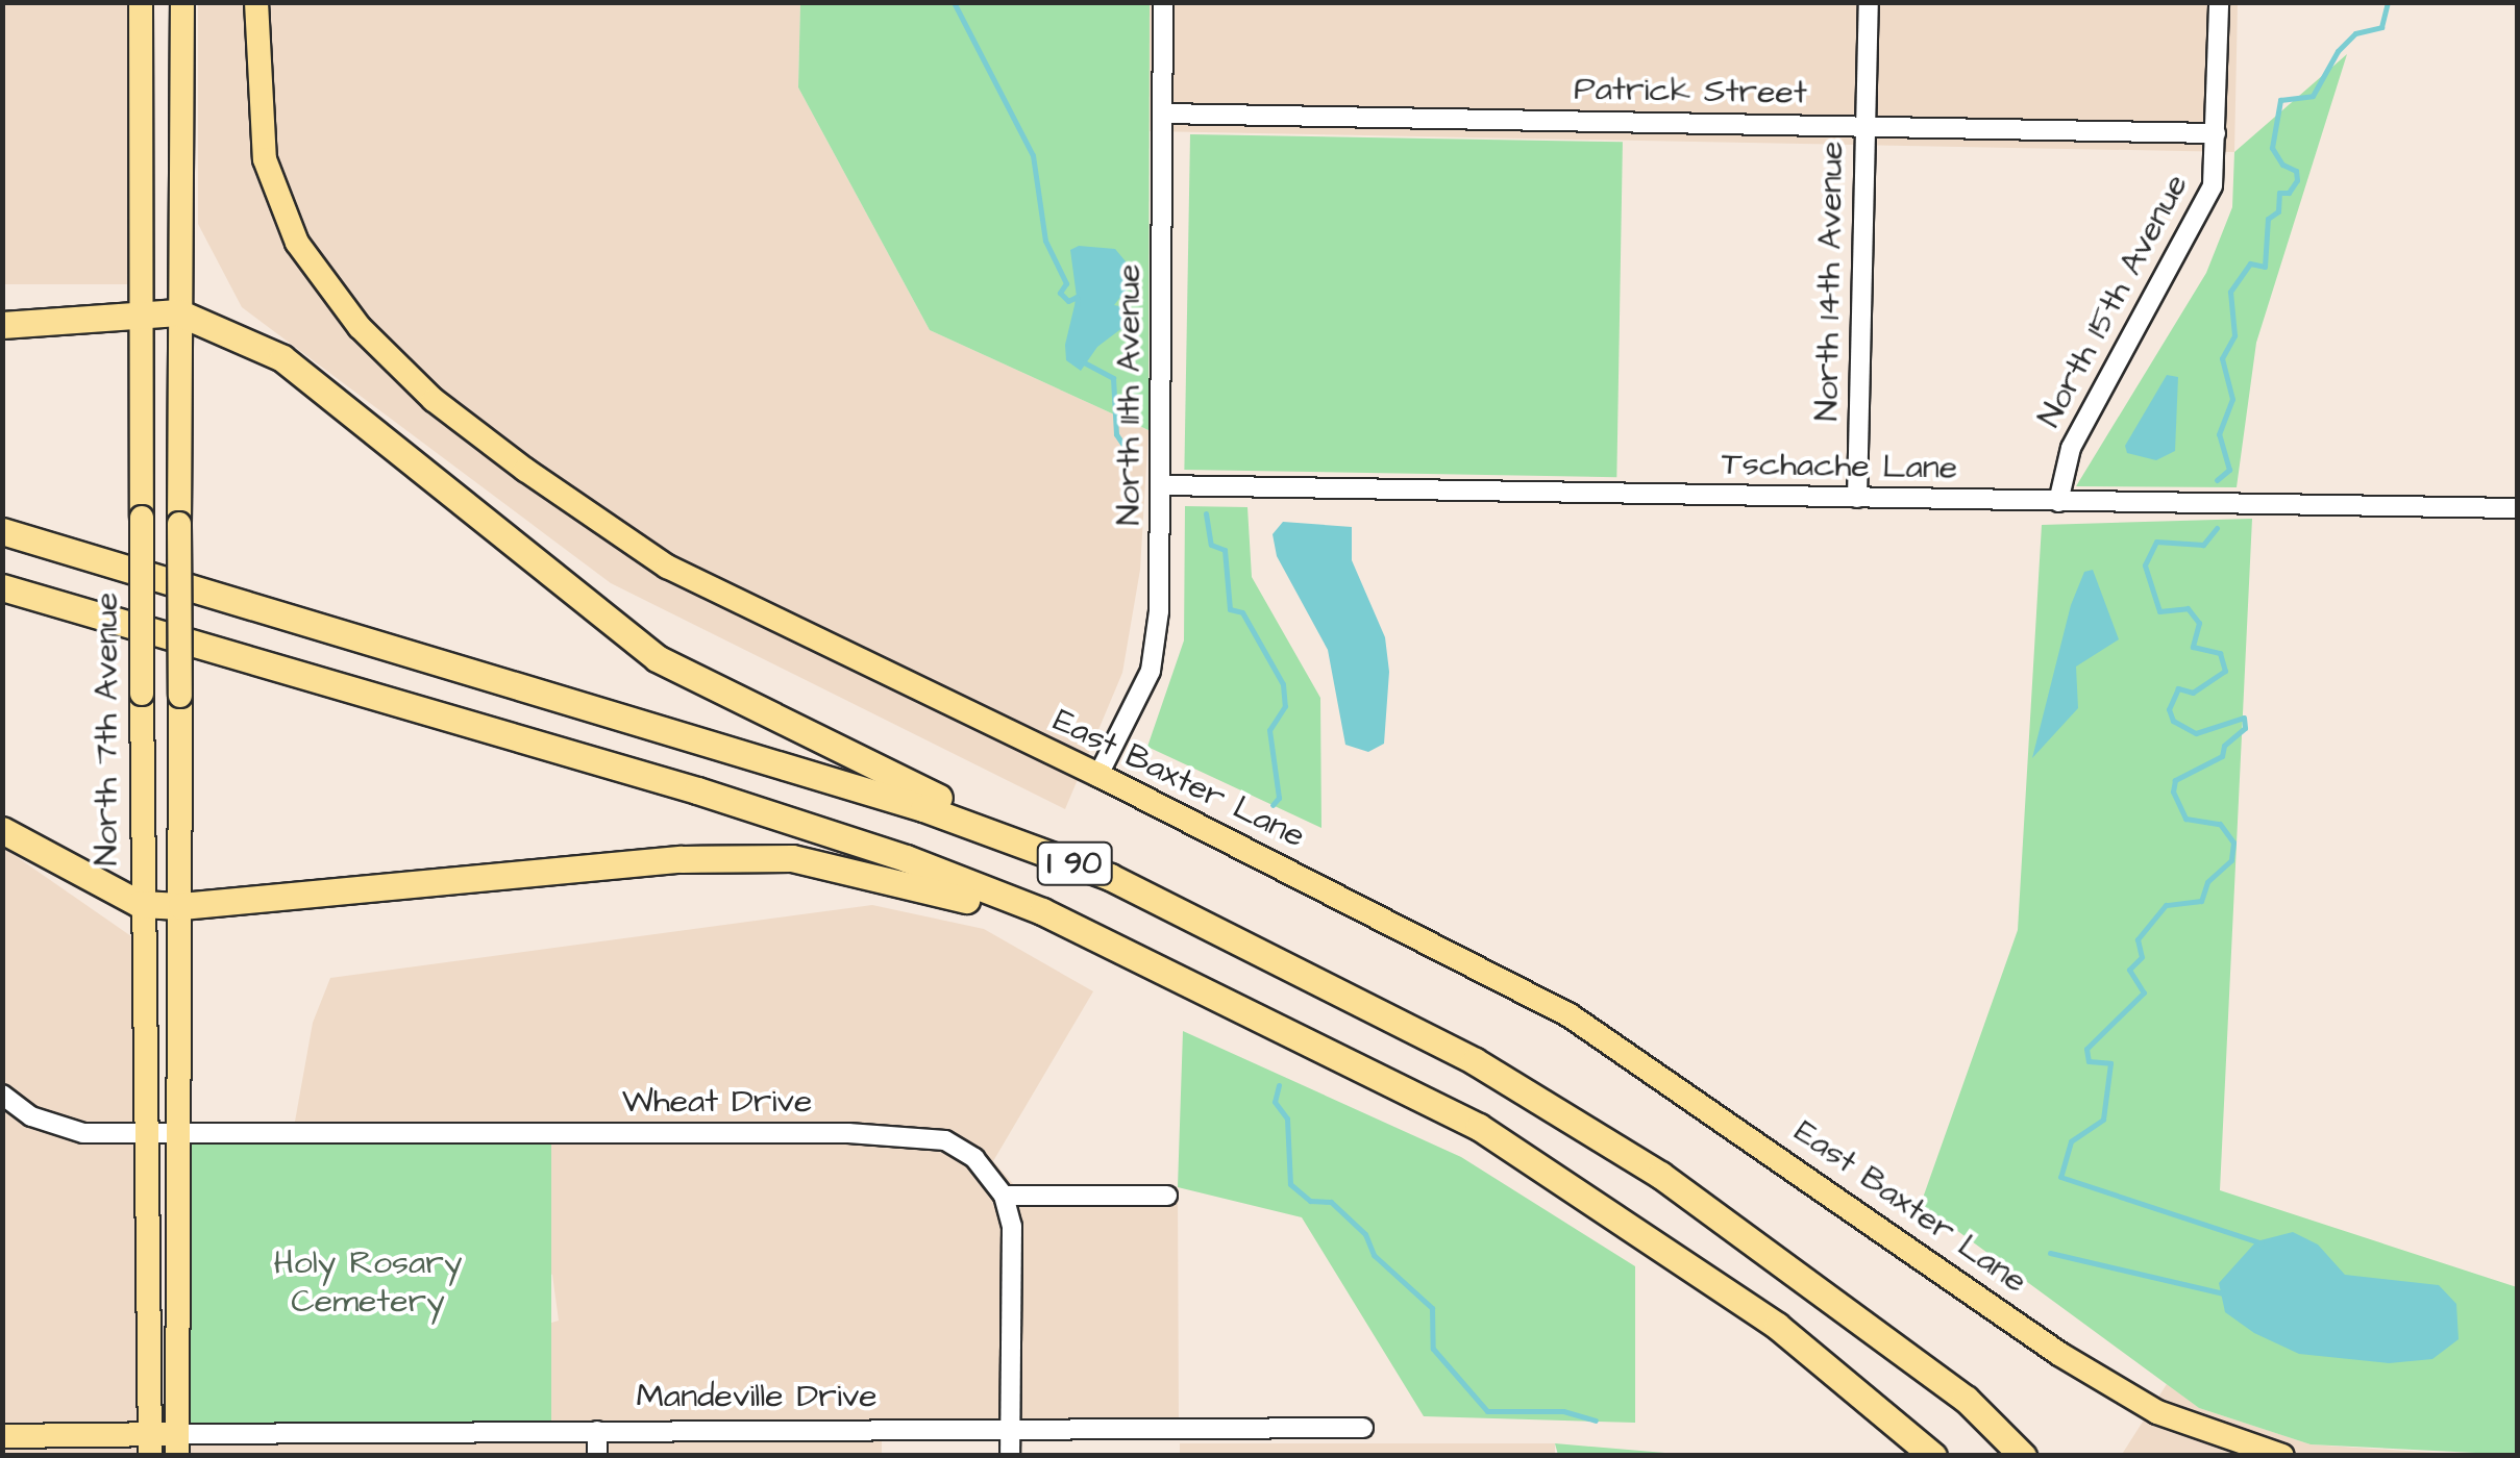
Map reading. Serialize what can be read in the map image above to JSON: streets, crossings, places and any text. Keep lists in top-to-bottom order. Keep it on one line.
{"streets":{"highway":["I 90"],"main road":["North 7th Avenue","East Baxter Lane","Mandeville Drive"],"street":["Patrick Street","North 14th Avenue","North 15th Avenue","North 11th Avenue","Tschache Lane","Wheat Drive"]},"crossings":[["Patrick Street","North 14th Avenue"],["Patrick Street","North 15th Avenue"],["Patrick Street","North 11th Avenue"],["North 14th Avenue","Tschache Lane"],["North 15th Avenue","Tschache Lane"],["North 11th Avenue","Tschache Lane"],["North 11th Avenue","East Baxter Lane"],["North 7th Avenue","Wheat Drive"],["North 7th Avenue","Mandeville Drive"]],"parks":["Holy Rosary Cemetery"]}
